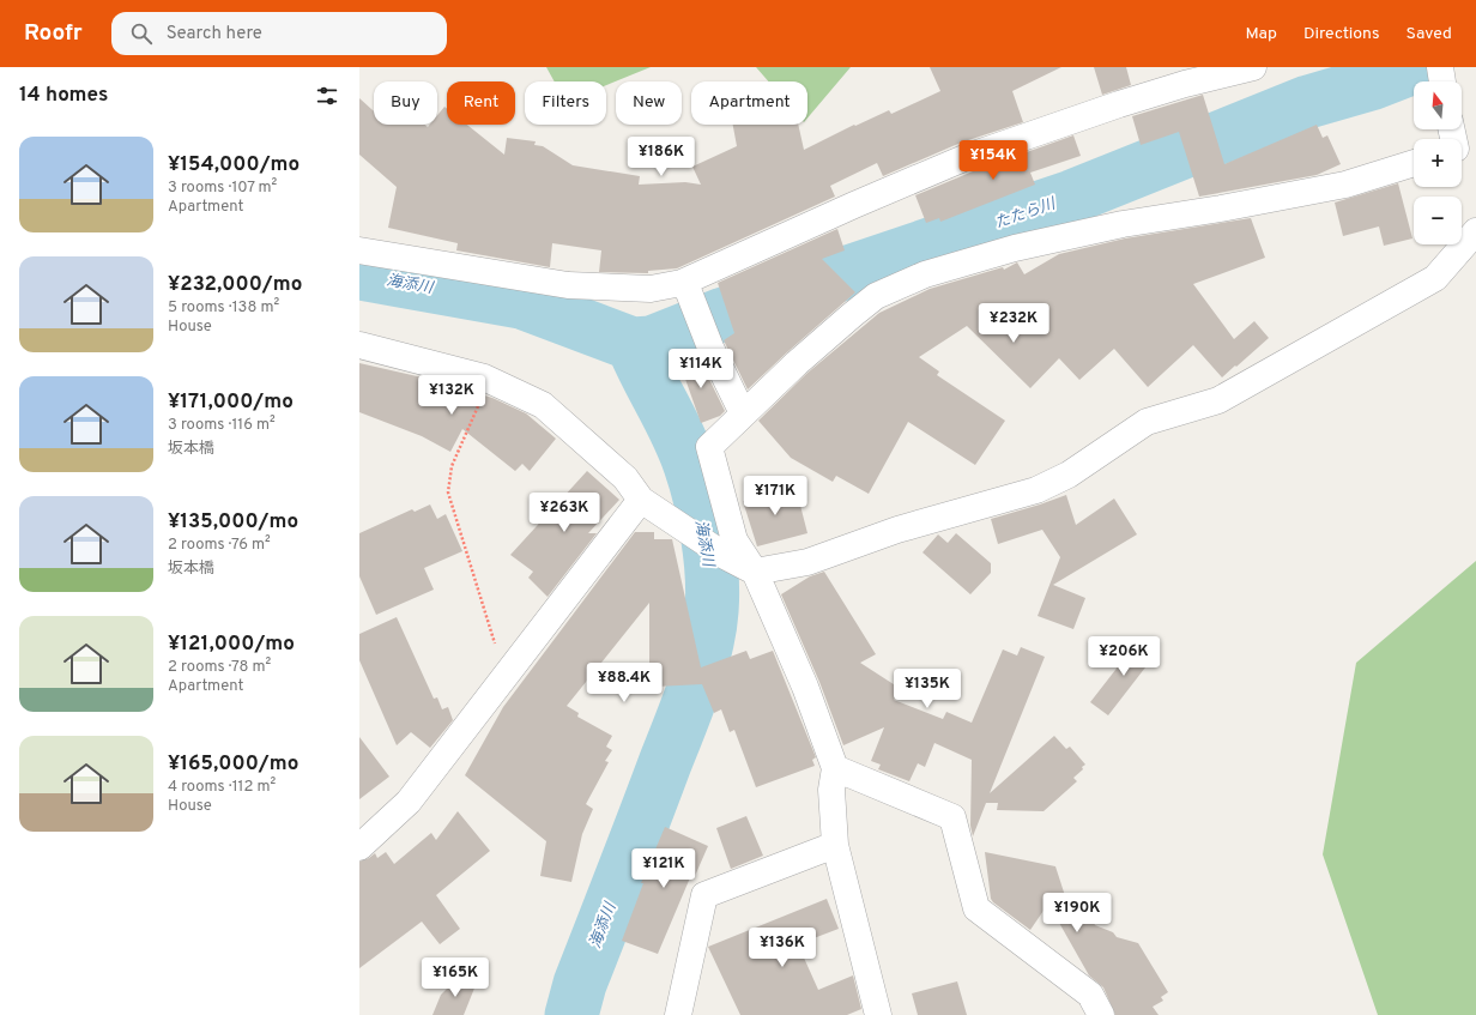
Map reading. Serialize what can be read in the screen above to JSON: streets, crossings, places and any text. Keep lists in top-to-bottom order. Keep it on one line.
{"water":["たたら川","海添川"],"north":"top","page":{"header":"Roofr","search":"Search here","nav":["Map","Directions","Saved"],"heading":"14 homes","map_buttons":["+","−"],"chip":["Buy","Rent","Filters","New","Apartment"],"list":[{"name":"¥154,000/mo","note":"3 rooms · 107 m² · Apartment"},{"name":"¥232,000/mo","note":"5 rooms · 138 m² · House"},{"name":"¥171,000/mo","note":"3 rooms · 116 m² · 坂本橋"},{"name":"¥135,000/mo","note":"2 rooms · 76 m² · 坂本橋"},{"name":"¥121,000/mo","note":"2 rooms · 78 m² · Apartment"},{"name":"¥165,000/mo","note":"4 rooms · 112 m² · House"}],"price":["¥186K","¥154K","¥232K","¥114K","¥132K","¥171K","¥263K","¥206K","¥88.4K","¥135K","¥121K","¥190K","¥136K","¥165K"]}}
